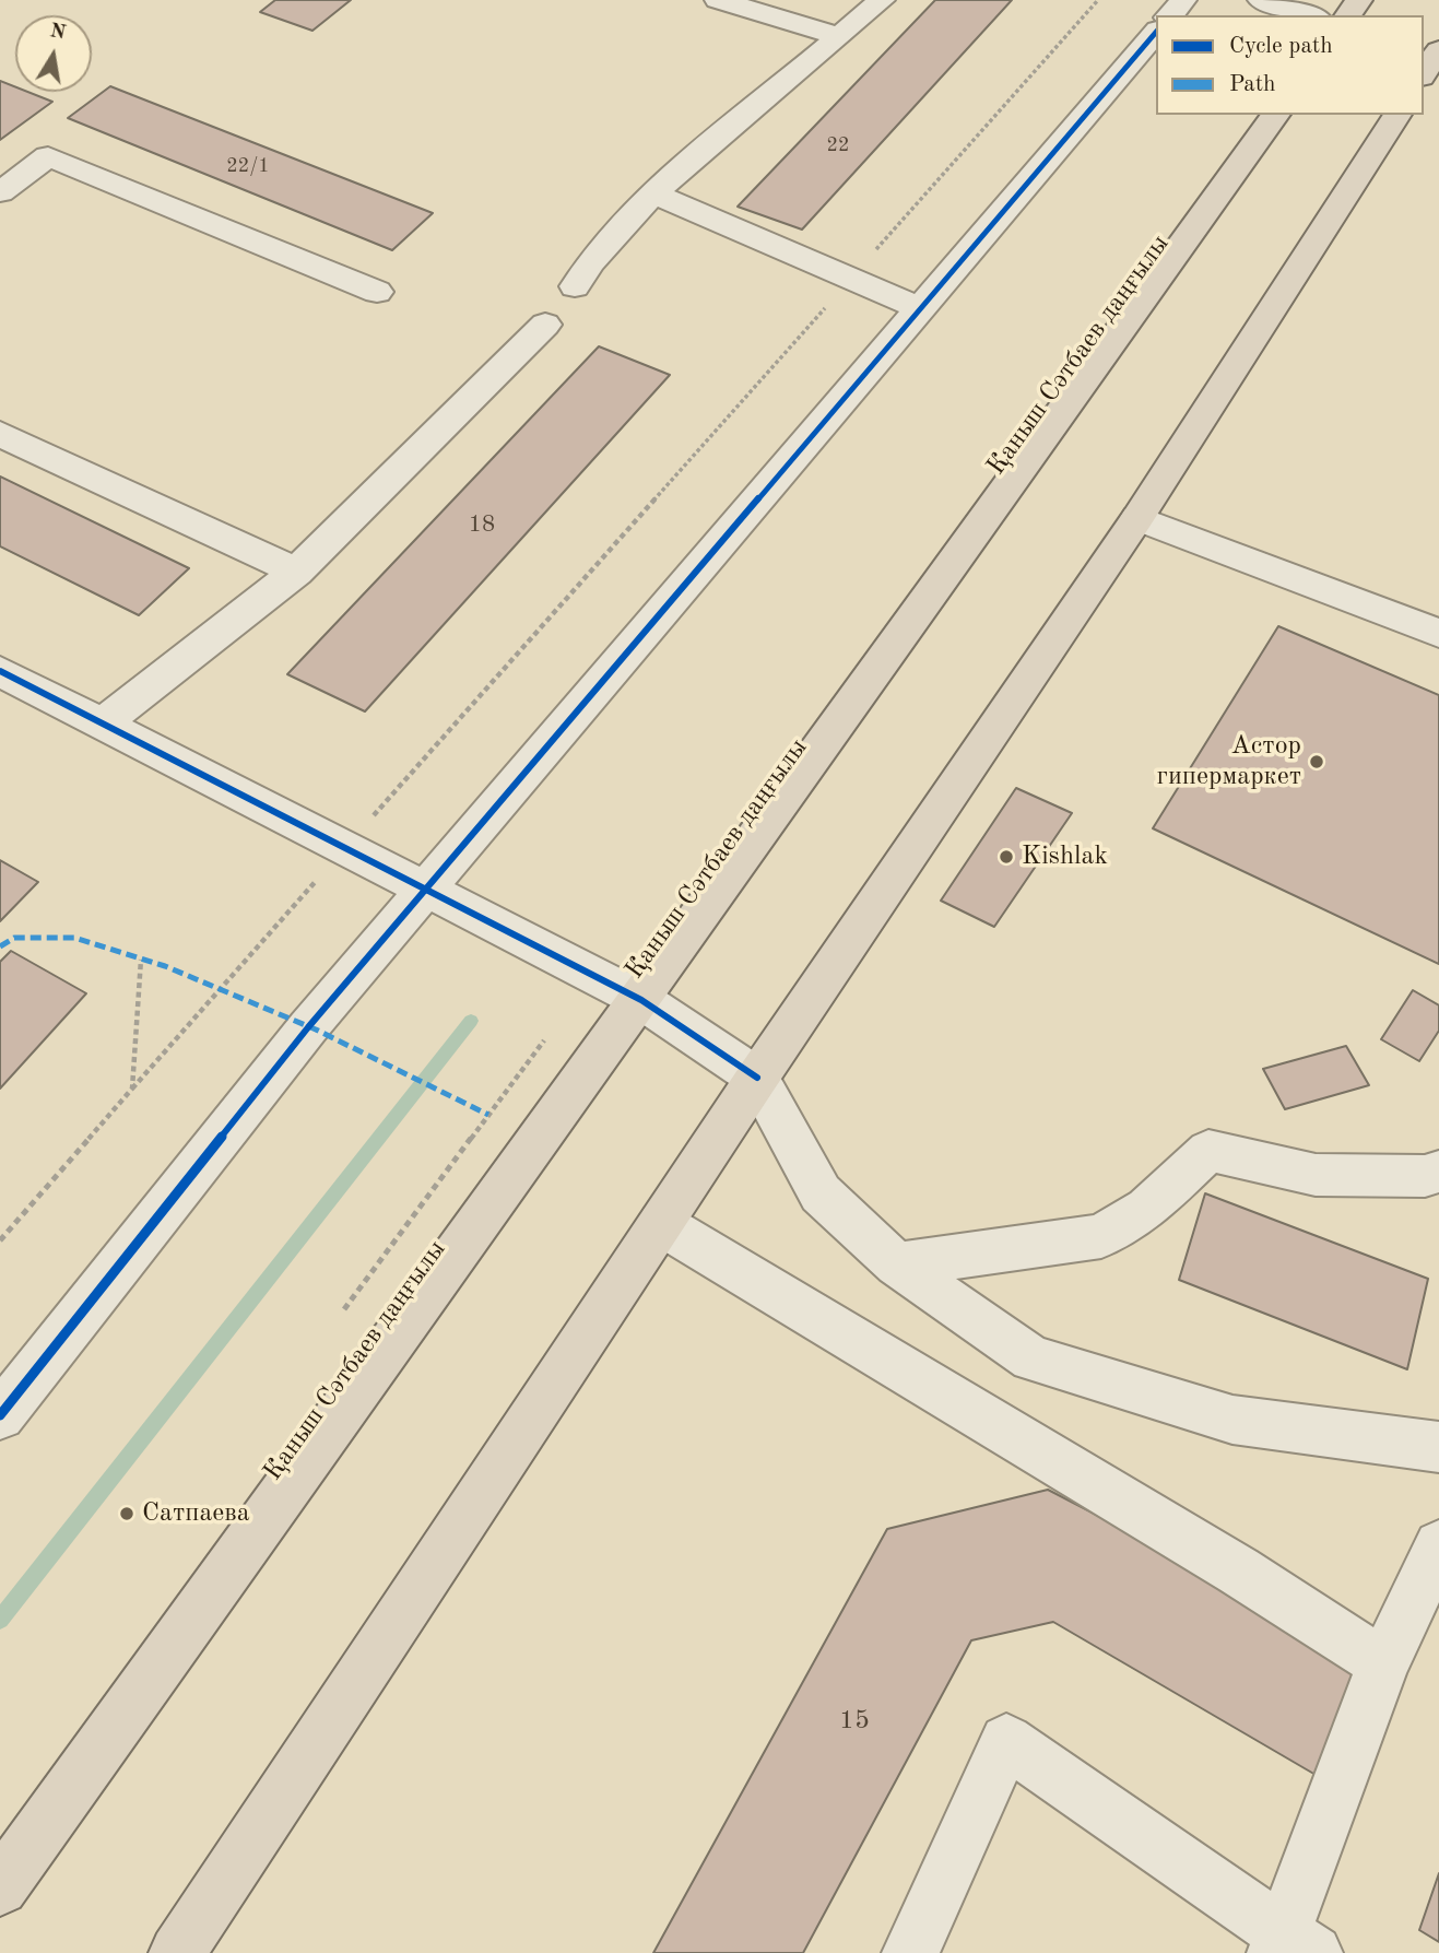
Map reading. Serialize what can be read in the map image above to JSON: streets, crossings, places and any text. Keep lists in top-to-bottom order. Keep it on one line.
{"streets":{"main road":["Қаныш Сәтбаев даңғылы"]},"places":["Астор гипермаркет","Kishlak","Сатпаева"],"house_numbers":["22","22/1","18","15"],"legend":["Cycle path","Path"],"north":"top"}
